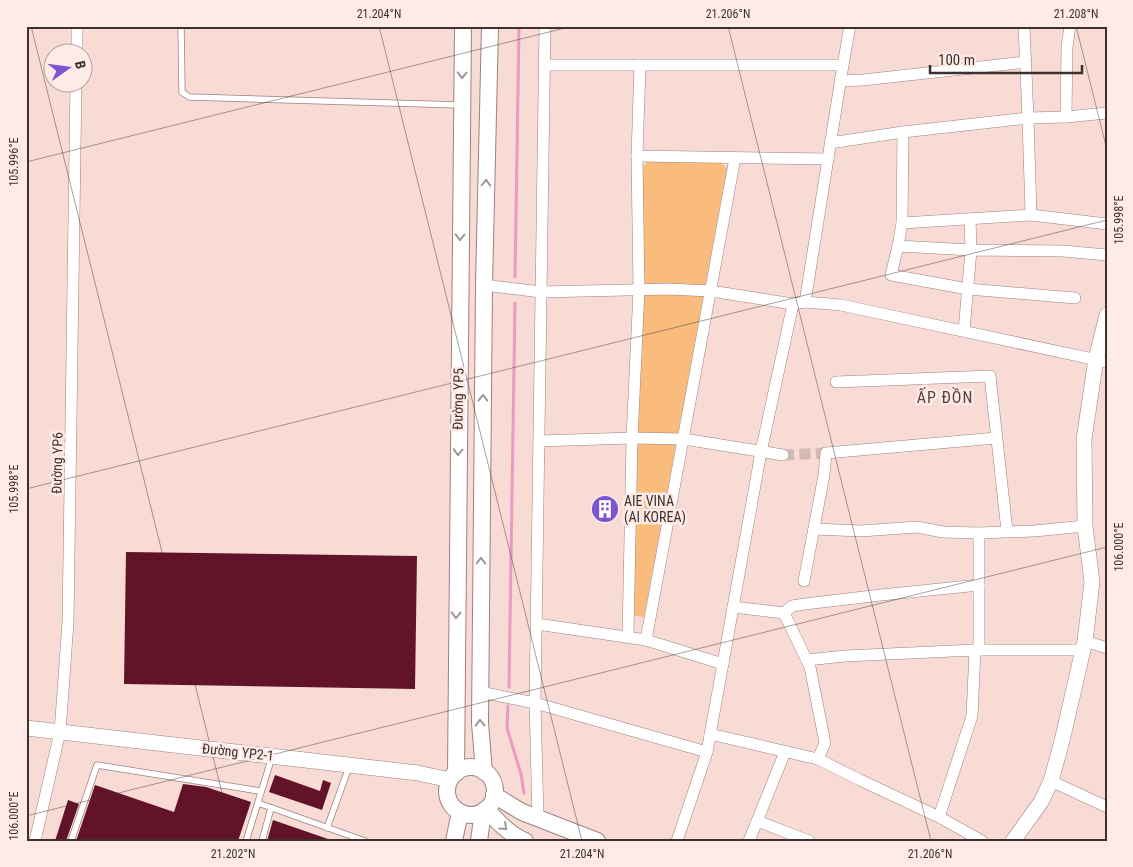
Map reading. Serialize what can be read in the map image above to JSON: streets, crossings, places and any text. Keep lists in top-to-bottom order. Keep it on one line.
{"streets":{"main road":["Đường YP5"],"street":["Đường YP6","Đường YP2-1"]},"crossings":[["Đường YP5","Đường YP2-1"],["Đường YP6","Đường YP2-1"]],"districts":["ẤP ĐỒN"],"places":{"building":["AIE VINA (AI KOREA)"]},"scale_bar":"100 m","north":"right","coordinates":["21.204°N","21.206°N","21.208°N","105.996°E","105.998°E","106.000°E","21.202°N"]}
